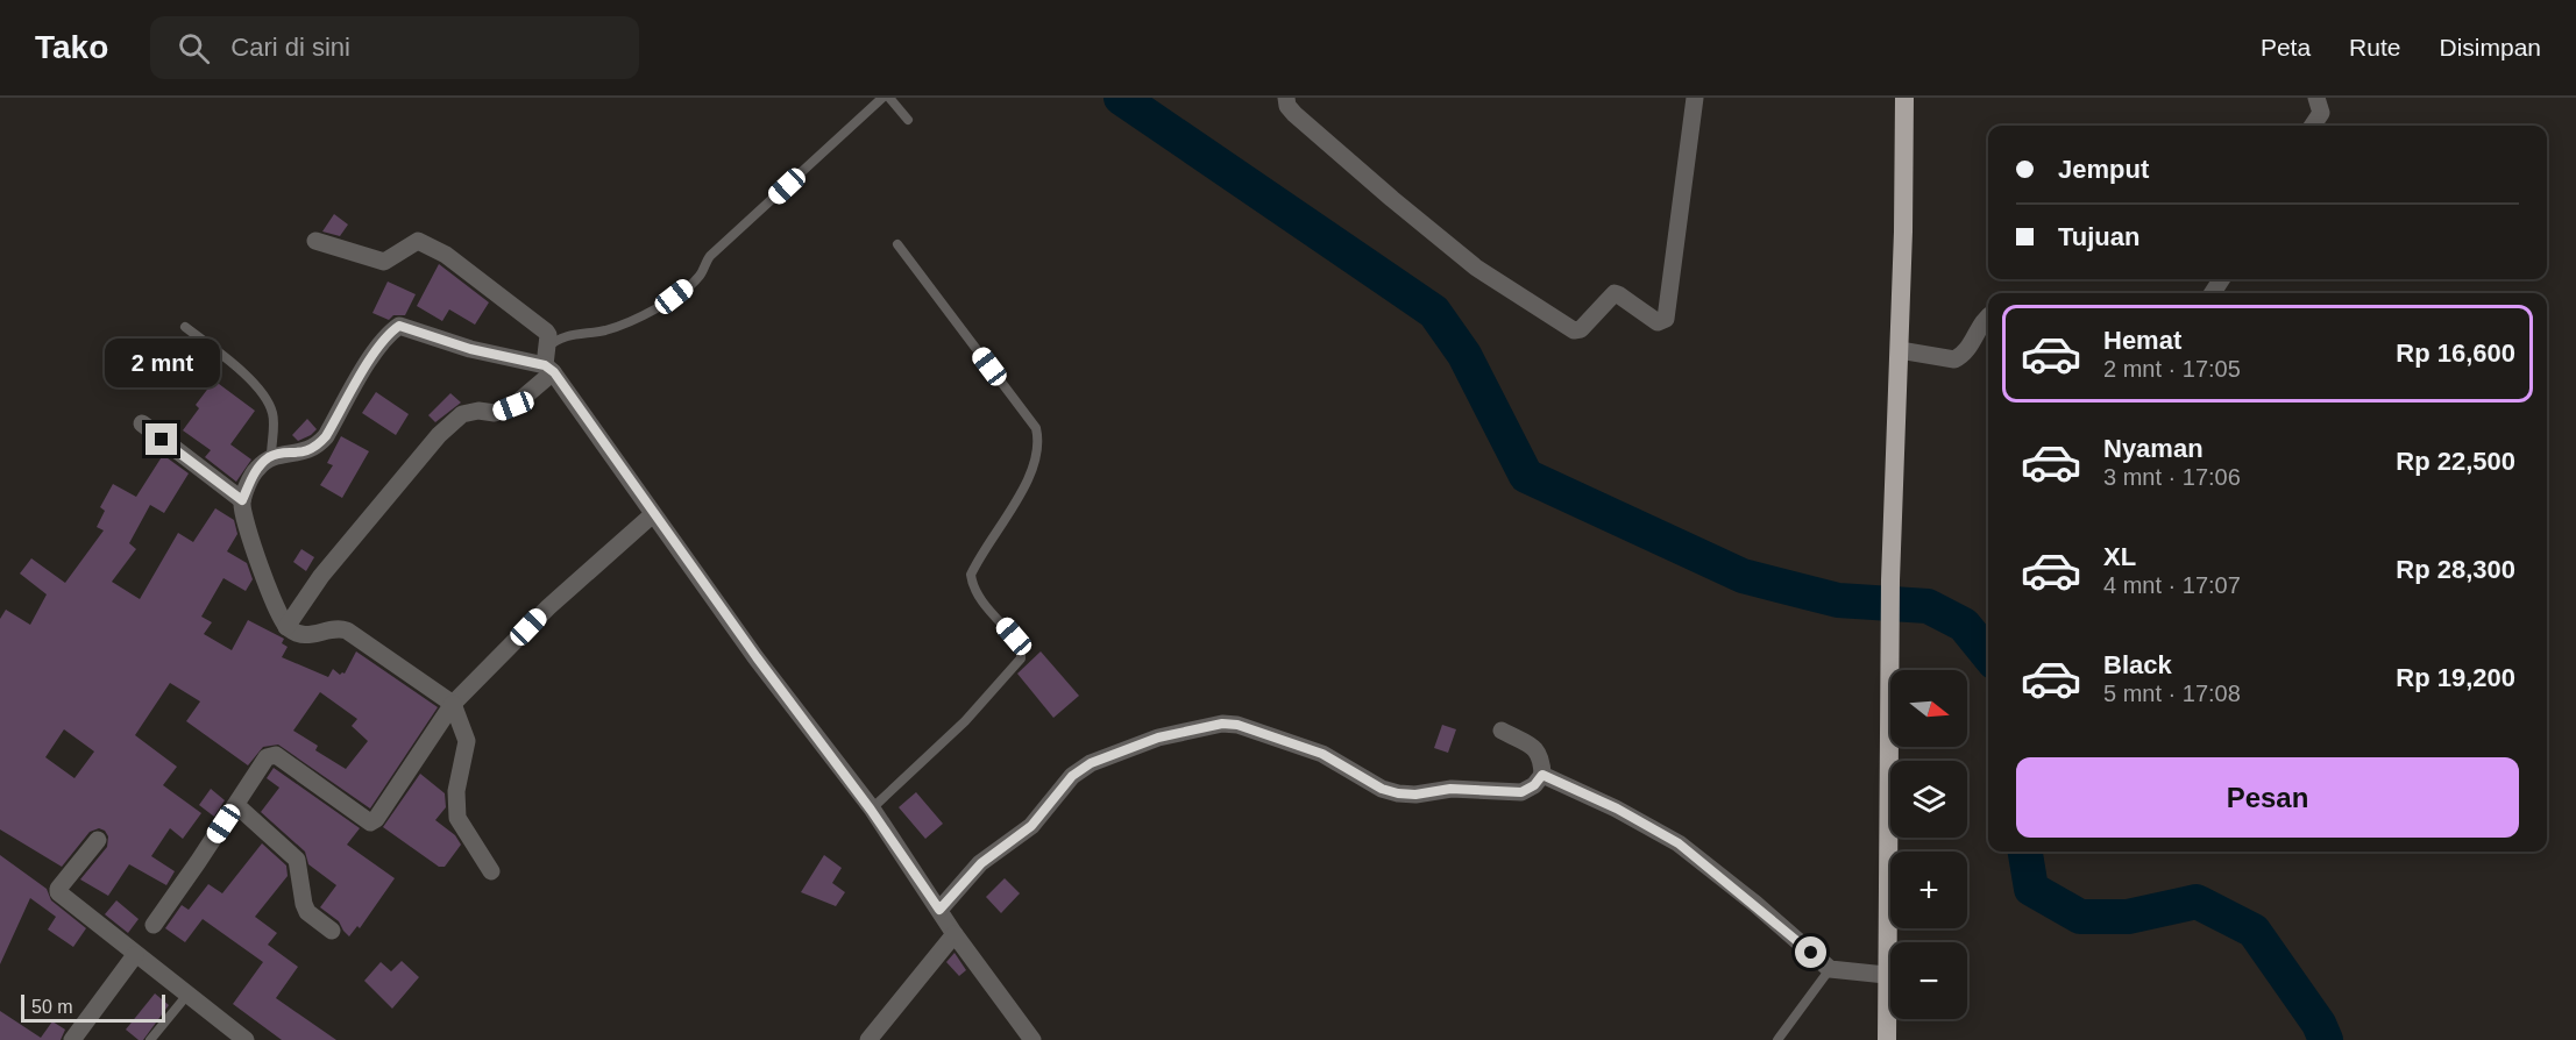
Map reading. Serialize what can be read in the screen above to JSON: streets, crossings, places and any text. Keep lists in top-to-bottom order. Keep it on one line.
{"scale_bar":"50 m","north":"right","page":{"header":"Tako","search":"Cari di sini","nav":["Peta","Rute","Disimpan"],"banner":["Jemput","Tujuan"],"list":[{"name":"Hemat","note":"2 mnt · 17:05","value":"Rp 16,600"},{"name":"Nyaman","note":"3 mnt · 17:06","value":"Rp 22,500"},{"name":"XL","note":"4 mnt · 17:07","value":"Rp 28,300"},{"name":"Black","note":"5 mnt · 17:08","value":"Rp 19,200"}],"bubble":"2 mnt","map_buttons":["+","−"],"buttons":"Pesan","scale":"50 m"}}
